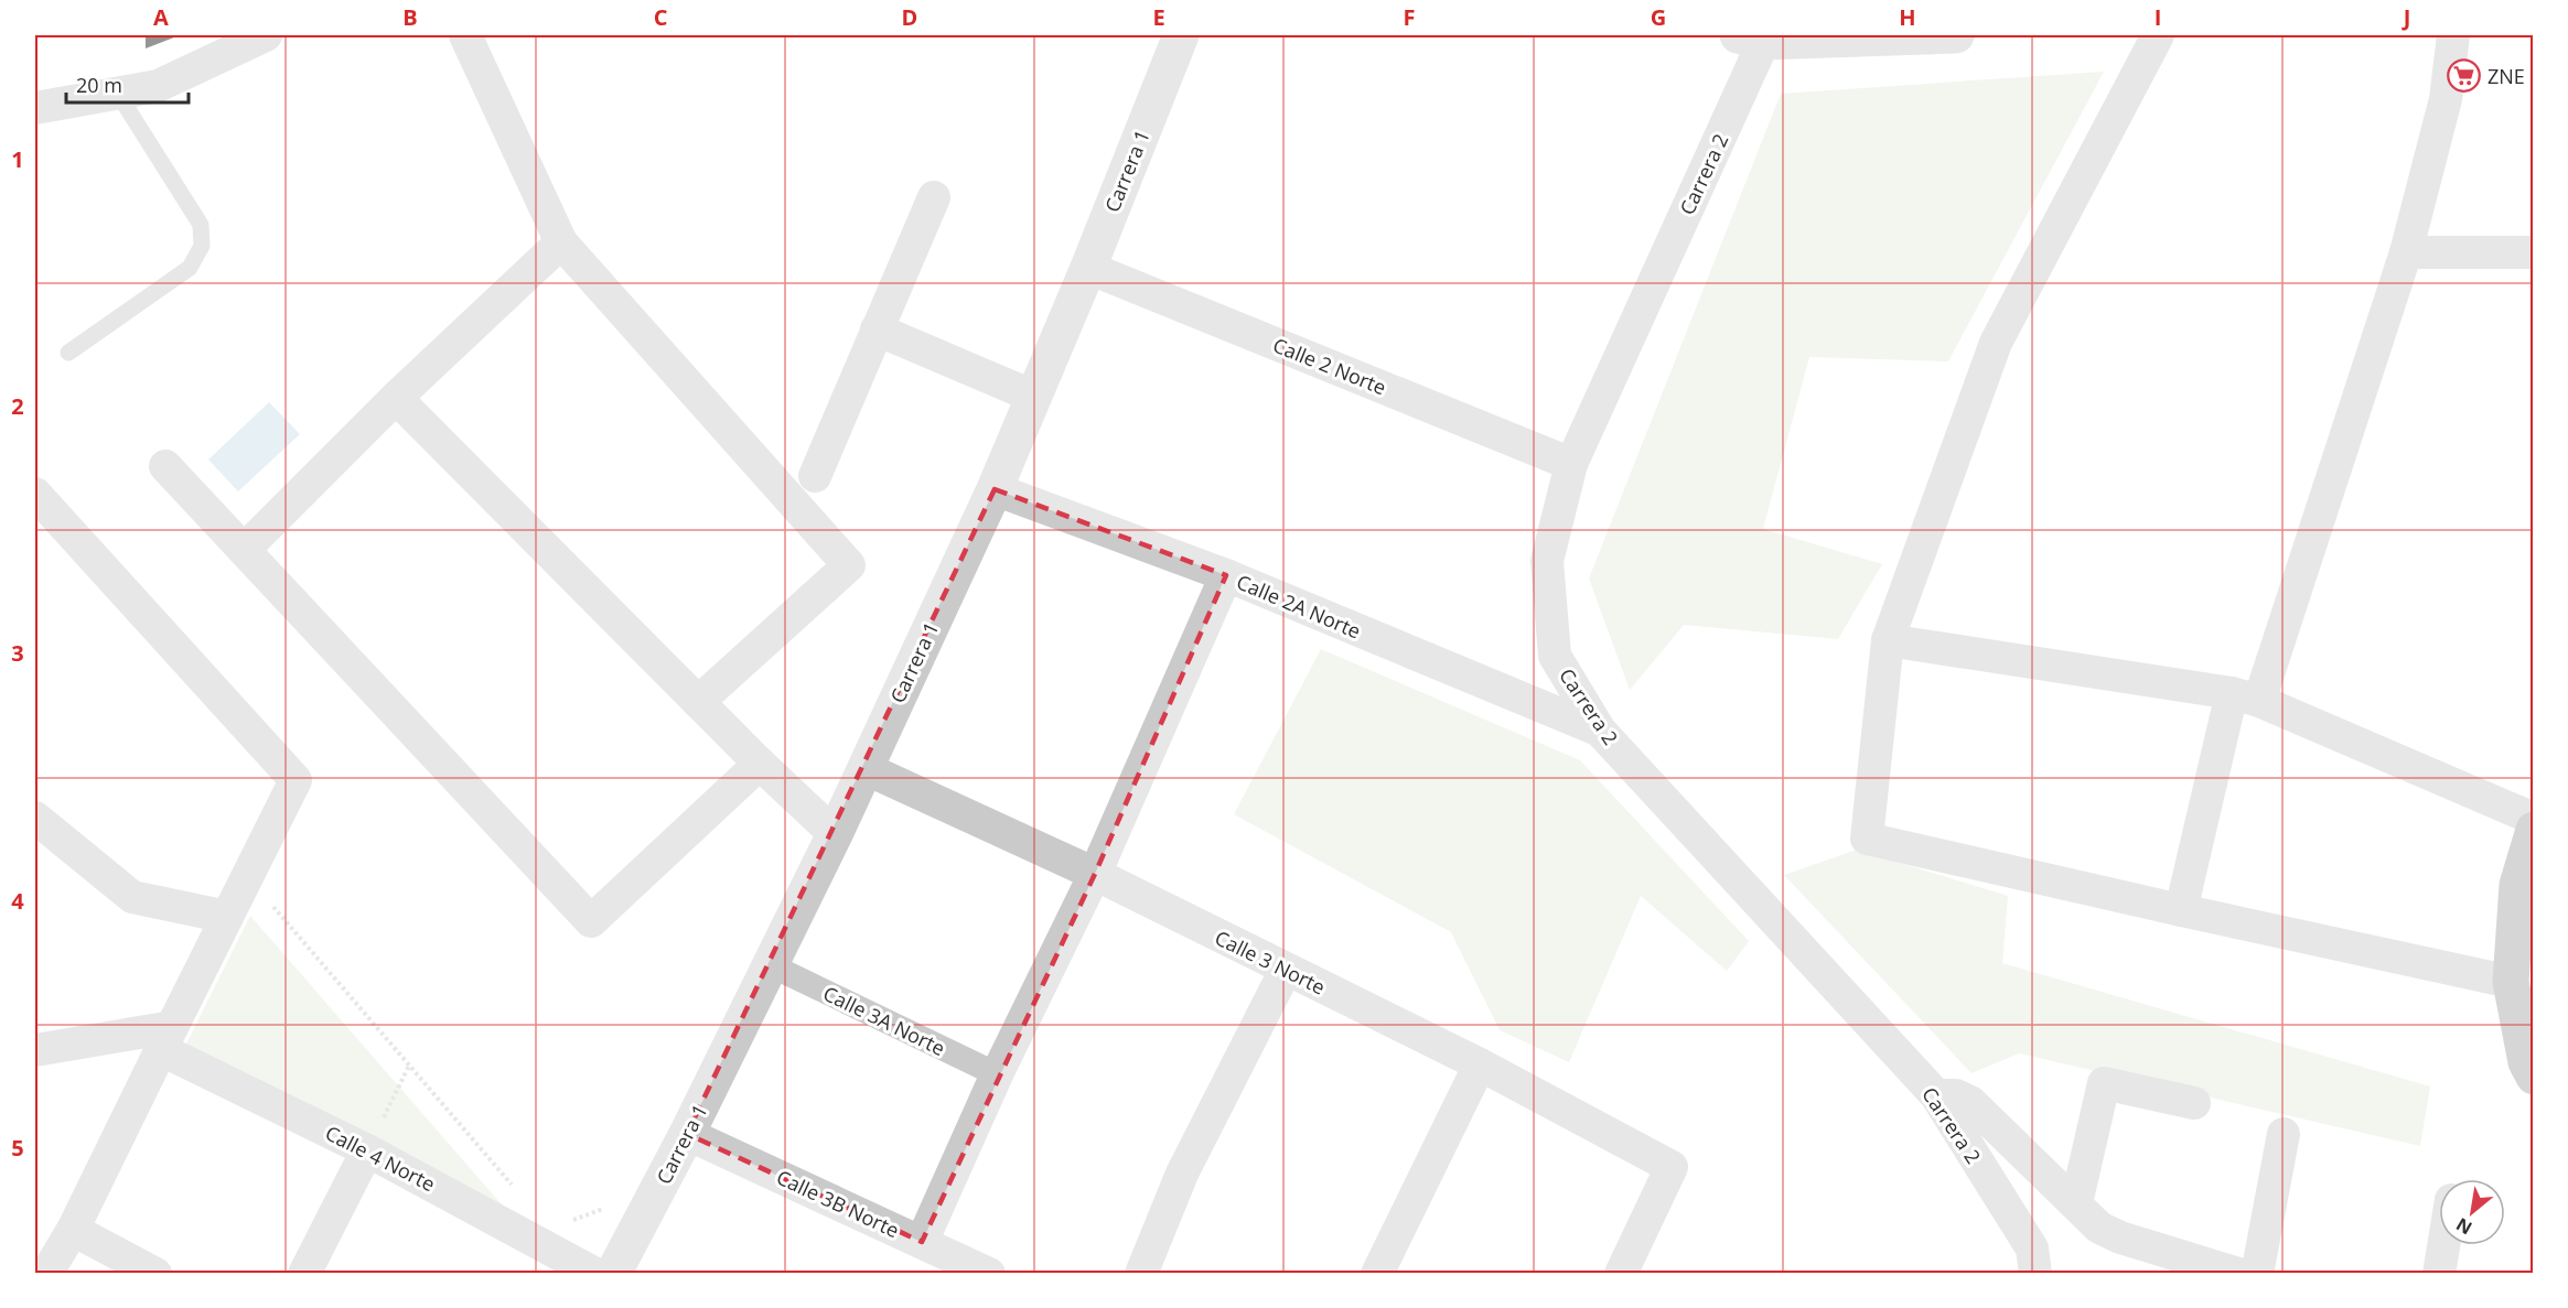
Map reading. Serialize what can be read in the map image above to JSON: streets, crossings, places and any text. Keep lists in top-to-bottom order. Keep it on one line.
{"streets":{"street":["Carrera 1","Carrera 2","Calle 2 Norte","Calle 2A Norte","Calle 3 Norte","Calle 3A Norte","Calle 4 Norte","Calle 3B Norte"]},"crossings":[["Carrera 1","Calle 2 Norte"],["Carrera 1","Calle 2A Norte"],["Carrera 1","Calle 3 Norte"],["Carrera 1","Calle 3A Norte"],["Carrera 1","Calle 3B Norte"],["Carrera 2","Calle 2 Norte"],["Carrera 2","Calle 2A Norte"]],"places":{"supermarket":["ZNE"]},"scale_bar":"20 m","north":"bottom left","grid":{"columns":["A","B","C","D","E","F","G","H","I","J"],"rows":["1","2","3","4","5"]}}
